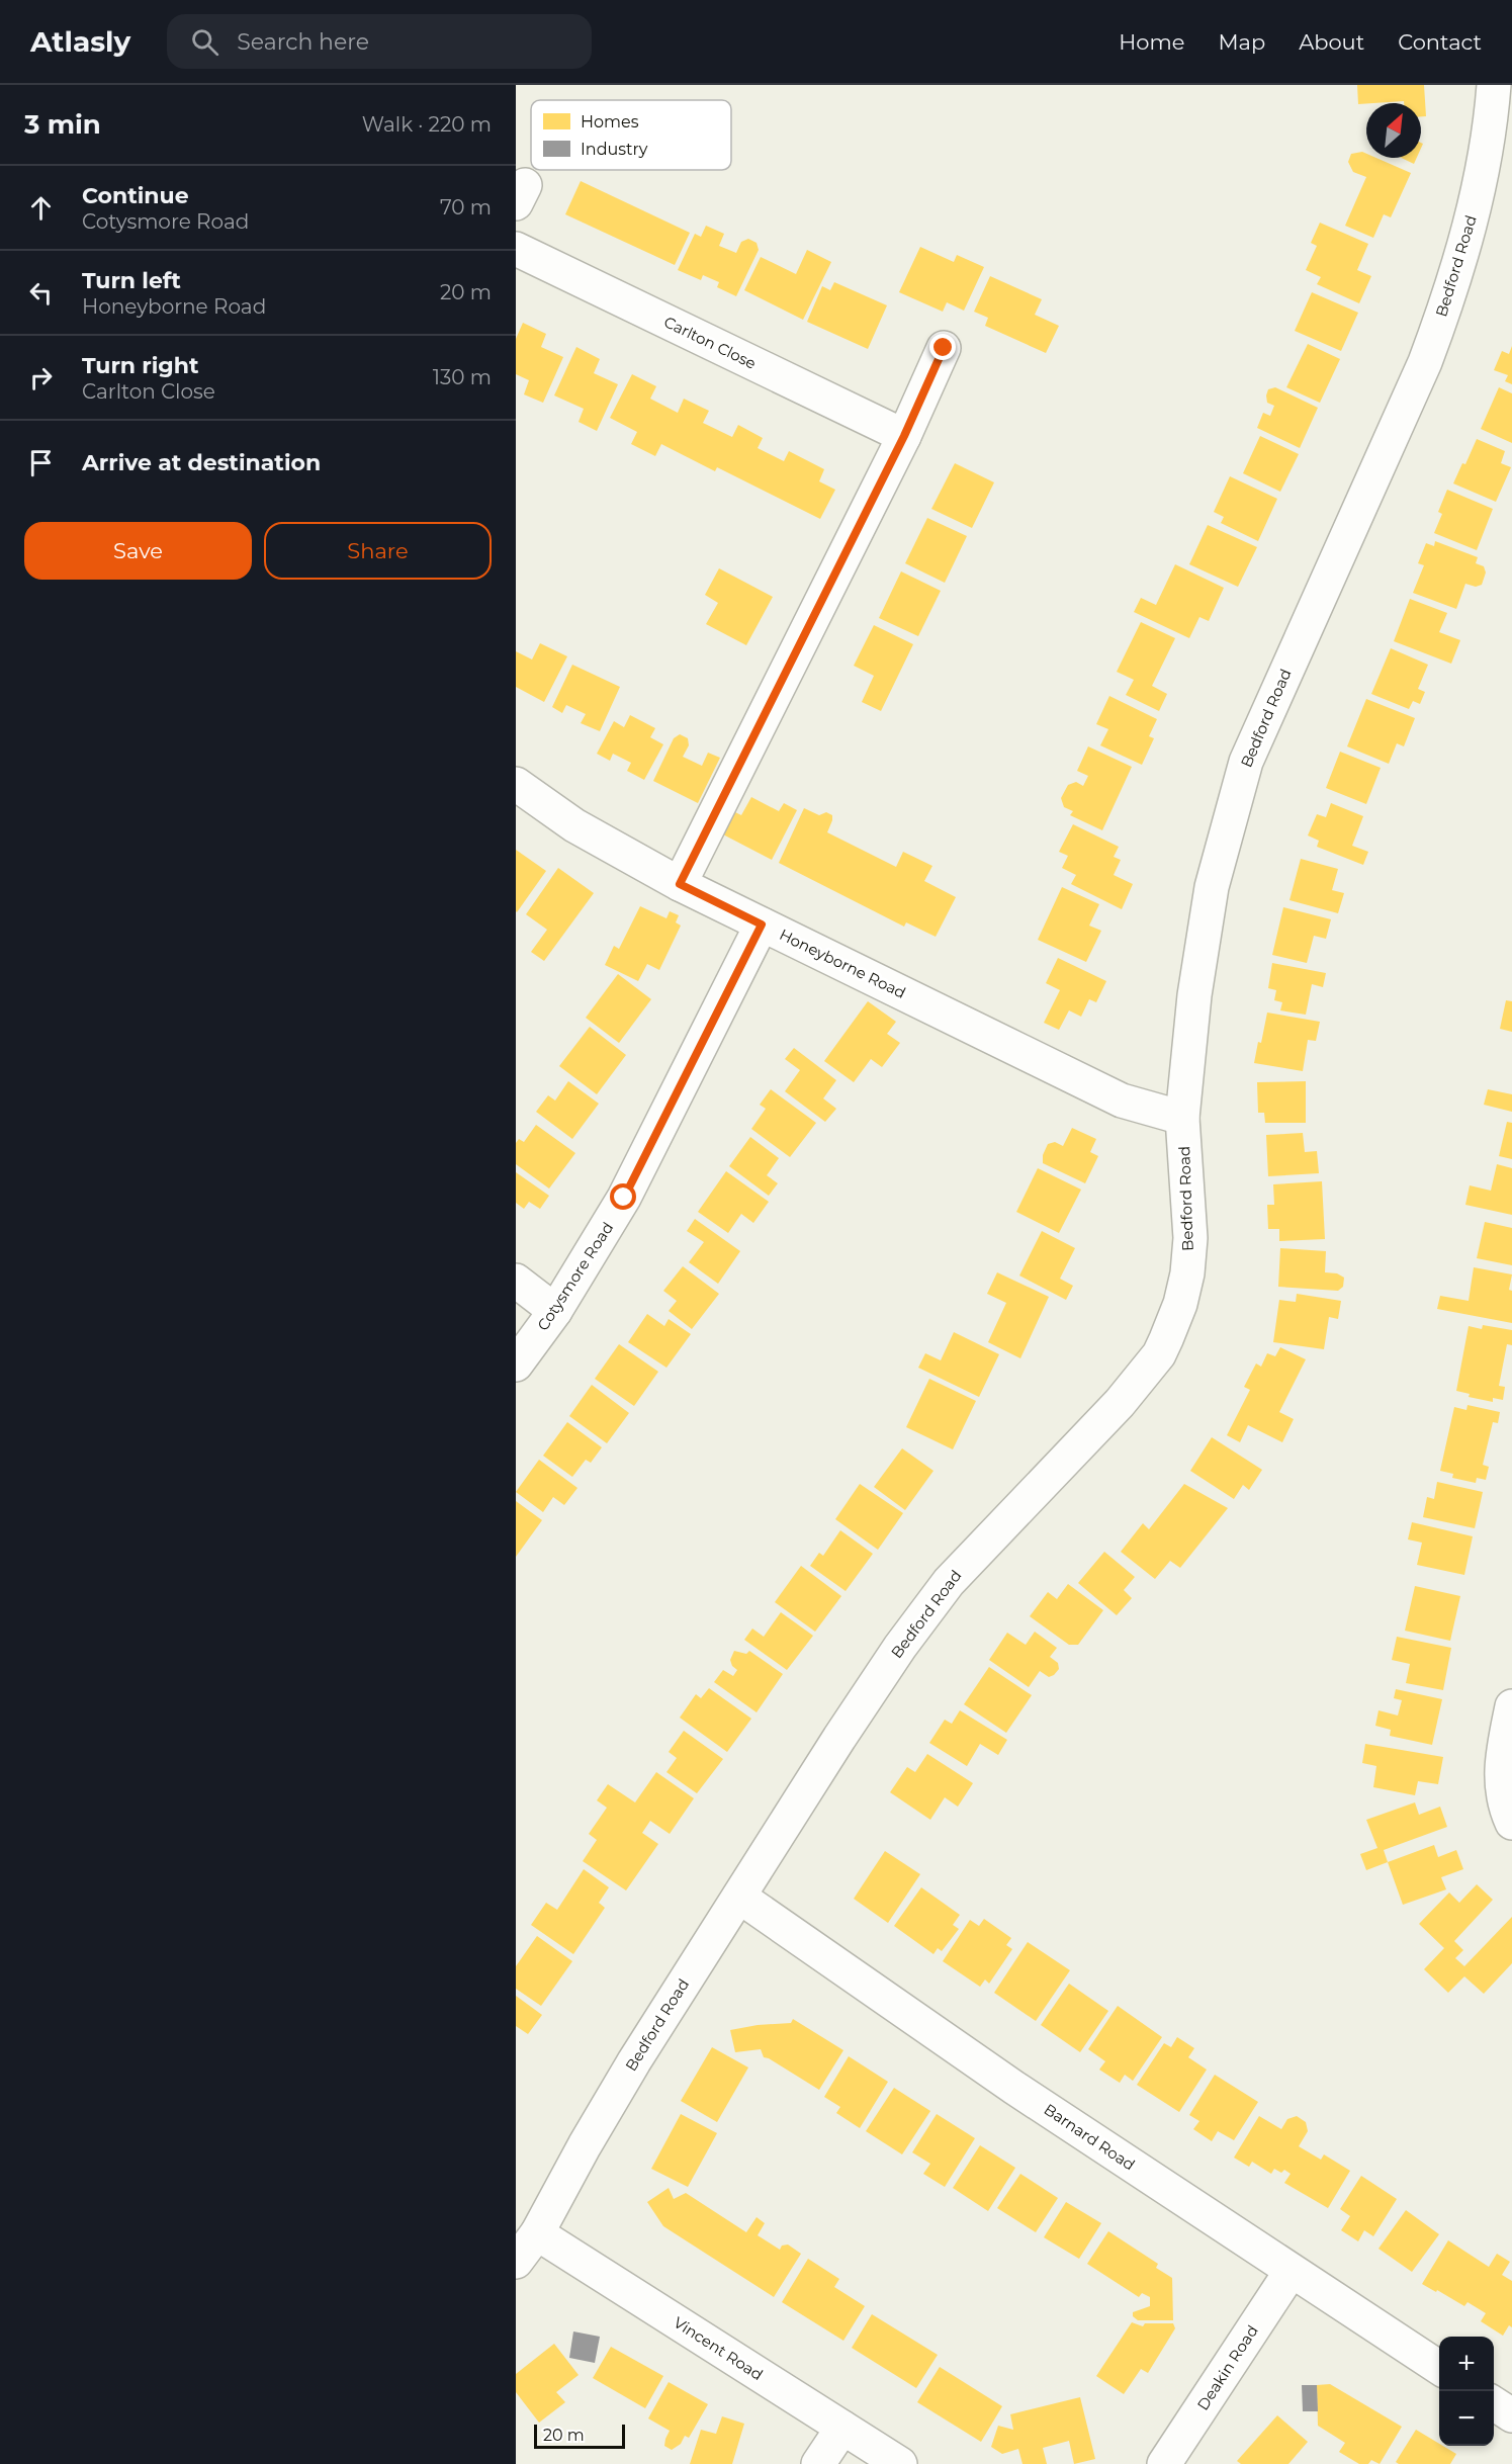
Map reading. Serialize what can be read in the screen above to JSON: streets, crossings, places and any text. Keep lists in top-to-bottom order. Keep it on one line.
{"streets":{"street":["Bedford Road","Carlton Close","Honeyborne Road","Cotysmore Road","Barnard Road","Vincent Road","Deakin Road"]},"crossings":[["Bedford Road","Honeyborne Road"],["Bedford Road","Barnard Road"],["Bedford Road","Vincent Road"],["Honeyborne Road","Cotysmore Road"],["Barnard Road","Deakin Road"]],"legend":["Homes","Industry"],"scale_bar":"20 m","north":"top right","page":{"header":"Atlasly","search":"Search here","nav":["Home","Map","About","Contact"],"heading":["3 min","Walk · 220 m"],"list":[["Continue","Cotysmore Road","70 m"],["Turn left","Honeyborne Road","20 m"],["Turn right","Carlton Close","130 m"],"Arrive at destination"],"buttons":["Save","Share"],"map_buttons":["+","−"],"scale":"20 m"}}
